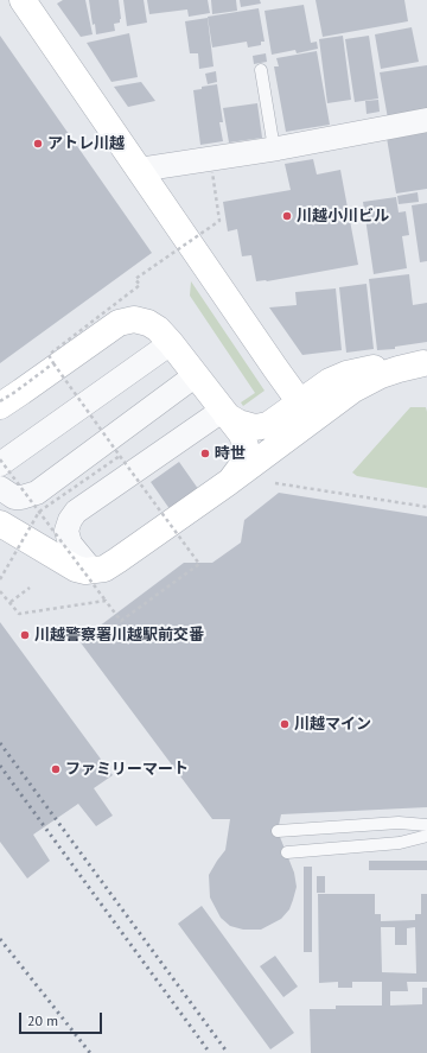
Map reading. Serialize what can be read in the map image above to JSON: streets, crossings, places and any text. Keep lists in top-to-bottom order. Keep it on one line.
{"places":["アトレ川越","川越小川ビル","時世","川越警察署川越駅前交番","川越マイン","ファミリーマート"],"scale_bar":"20 m"}
